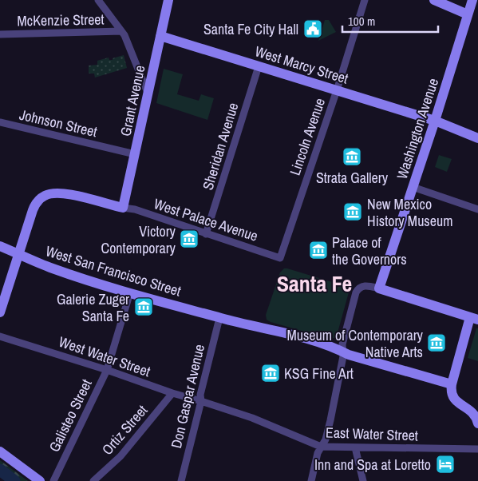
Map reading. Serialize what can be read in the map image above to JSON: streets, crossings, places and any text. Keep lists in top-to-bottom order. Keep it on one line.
{"streets":{"street":["McKenzie Street","West Marcy Street","Grant Avenue","Johnson Street","Washington Avenue","Lincoln Avenue","Sheridan Avenue","West Palace Avenue","West San Francisco Street","West Water Street","Don Gaspar Avenue","Galisteo Street","Ortiz Street","East Water Street"]},"crossings":[["West Marcy Street","Grant Avenue"],["West Marcy Street","Washington Avenue"],["West Marcy Street","Lincoln Avenue"],["West Marcy Street","Sheridan Avenue"],["Grant Avenue","Johnson Street"],["Grant Avenue","West Palace Avenue"],["Lincoln Avenue","West Palace Avenue"],["Sheridan Avenue","West Palace Avenue"],["West San Francisco Street","Don Gaspar Avenue"],["West San Francisco Street","Galisteo Street"],["West Water Street","Don Gaspar Avenue"],["West Water Street","Galisteo Street"],["West Water Street","Ortiz Street"],["West Water Street","East Water Street"],["Don Gaspar Avenue","East Water Street"]],"districts":["Santa Fe"],"places":{"public building":["Santa Fe City Hall"],"museum":["Strata Gallery","New Mexico History Museum","Victory Contemporary","Palace of the Governors","Galerie Zuger Santa Fe","Museum of Contemporary Native Arts","KSG Fine Art"],"hotel":["Inn and Spa at Loretto"]},"scale_bar":"100 m"}
